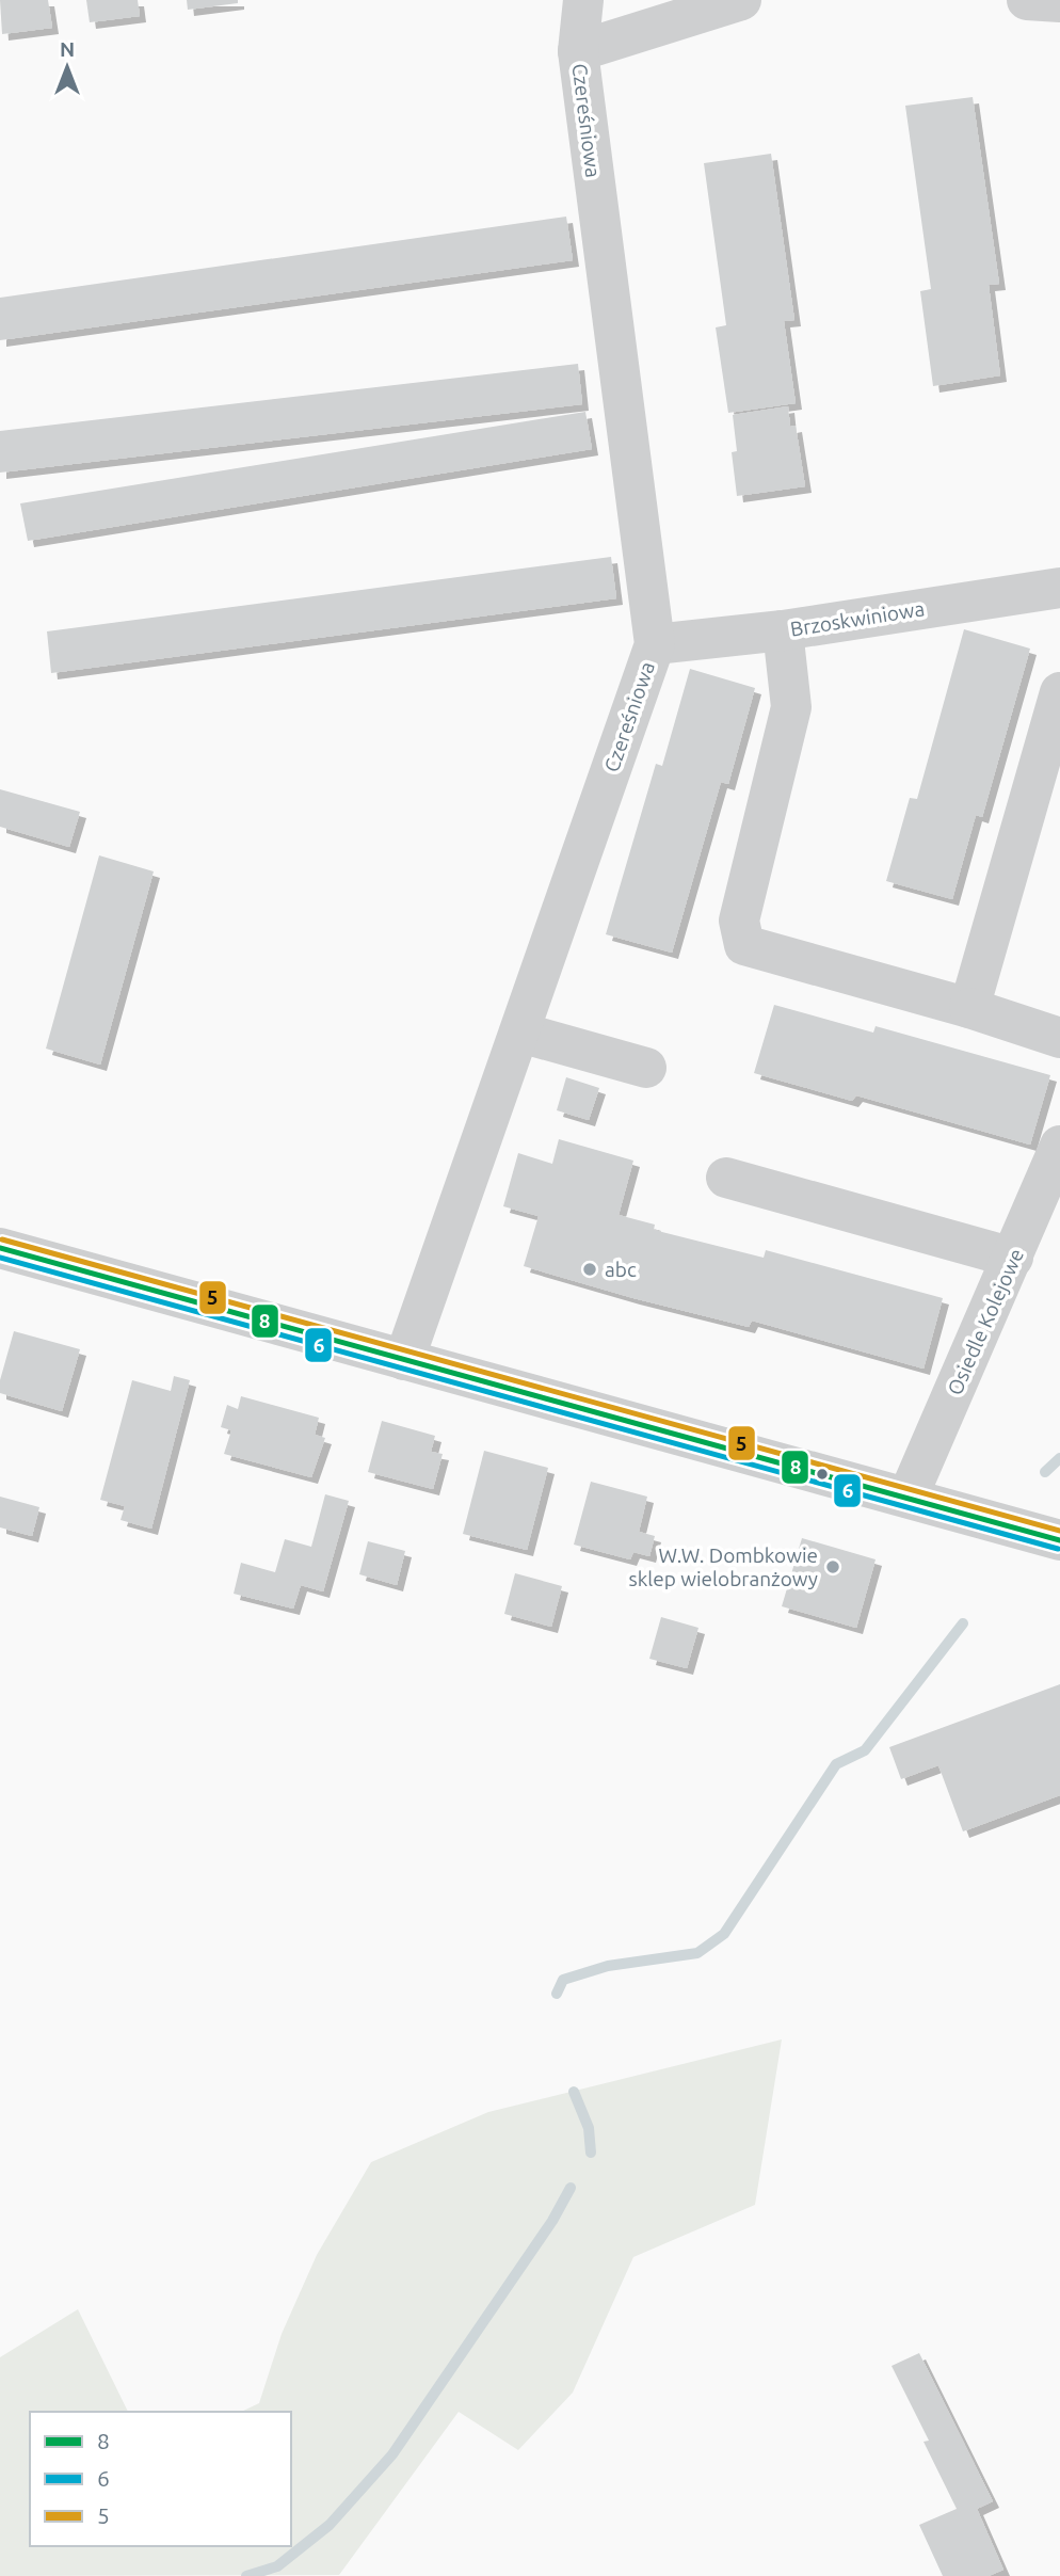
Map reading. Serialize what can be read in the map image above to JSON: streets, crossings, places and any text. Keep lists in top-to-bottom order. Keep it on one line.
{"streets":{"street":["Czereśniowa","Brzoskwiniowa","Osiedle Kolejowe"]},"crossings":[["Czereśniowa","Brzoskwiniowa"]],"places":["abc","W.W. Dombkowie sklep wielobranżowy"],"lines":["transit line 5","transit line 8","transit line 6"],"legend":["8","6","5"],"north":"top"}
